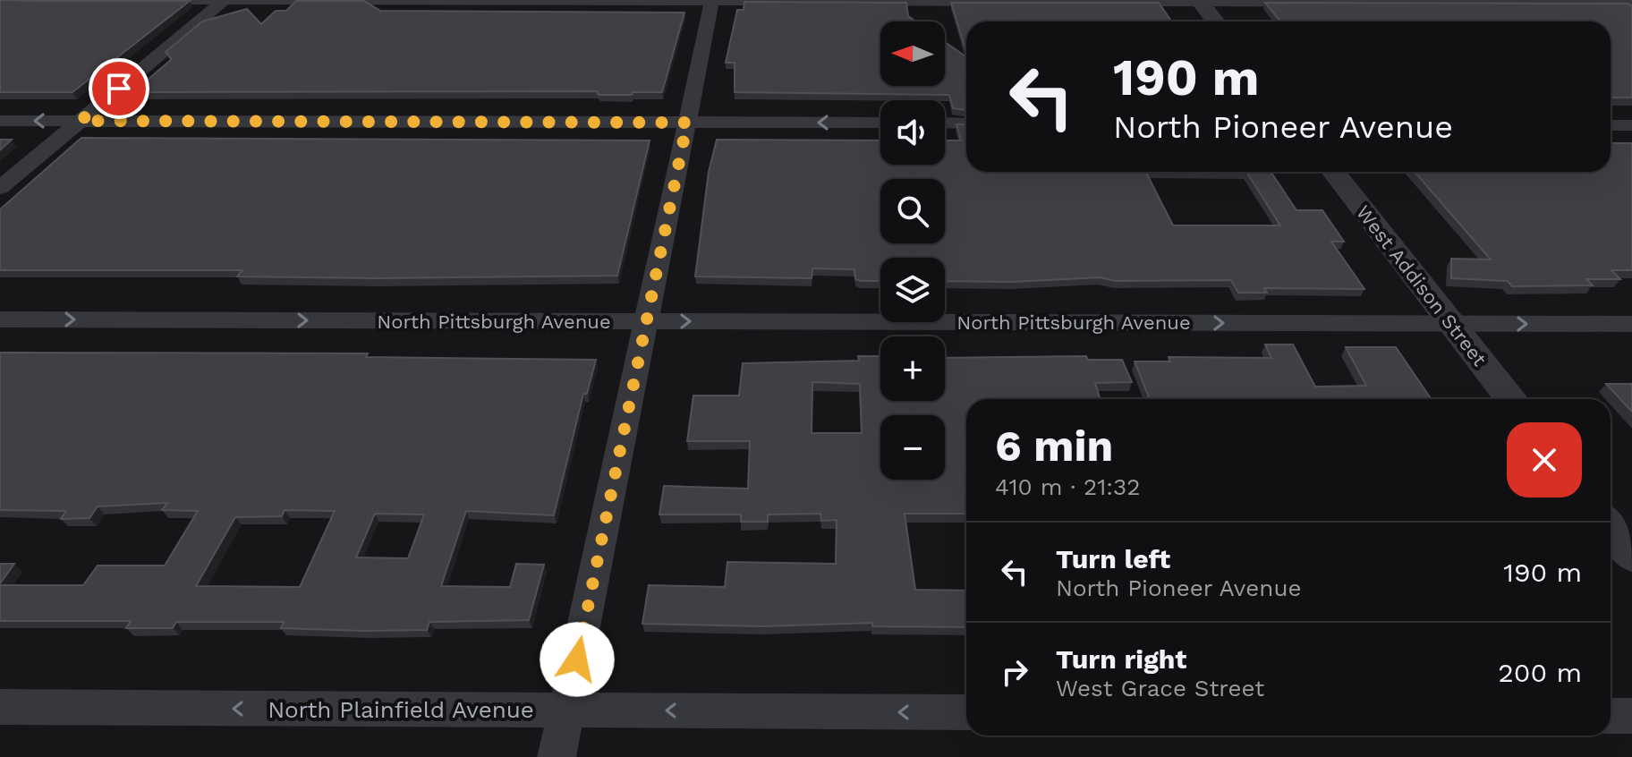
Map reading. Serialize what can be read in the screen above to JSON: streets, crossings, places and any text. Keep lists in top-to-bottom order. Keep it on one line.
{"streets":{"street":["West Addison Street","North Pittsburgh Avenue","North Plainfield Avenue"]},"crossings":[["West Addison Street","North Pittsburgh Avenue"]],"one_way":["North Plainfield Avenue"],"north":"left","page":{"map_buttons":["+","−"],"turn":["190 m","North Pioneer Avenue"],"heading":["6 min","410 m · 21:32"],"list":[{"name":"Turn left","note":"North Pioneer Avenue","value":"190 m"},{"name":"Turn right","note":"West Grace Street","value":"200 m"}]}}
